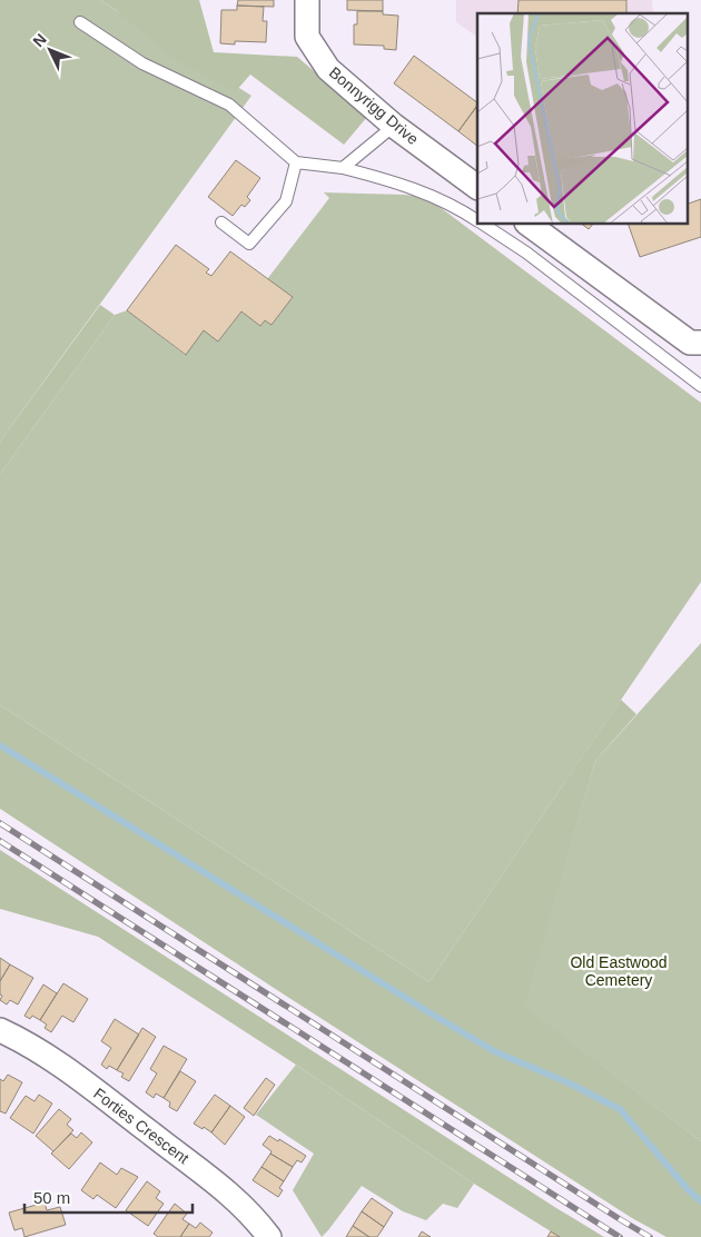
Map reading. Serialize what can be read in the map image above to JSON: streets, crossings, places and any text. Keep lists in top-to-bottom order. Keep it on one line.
{"streets":{"street":["Bonnyrigg Drive","Forties Crescent"]},"parks":["Old Eastwood Cemetery"],"scale_bar":"50 m","north":"top left"}
